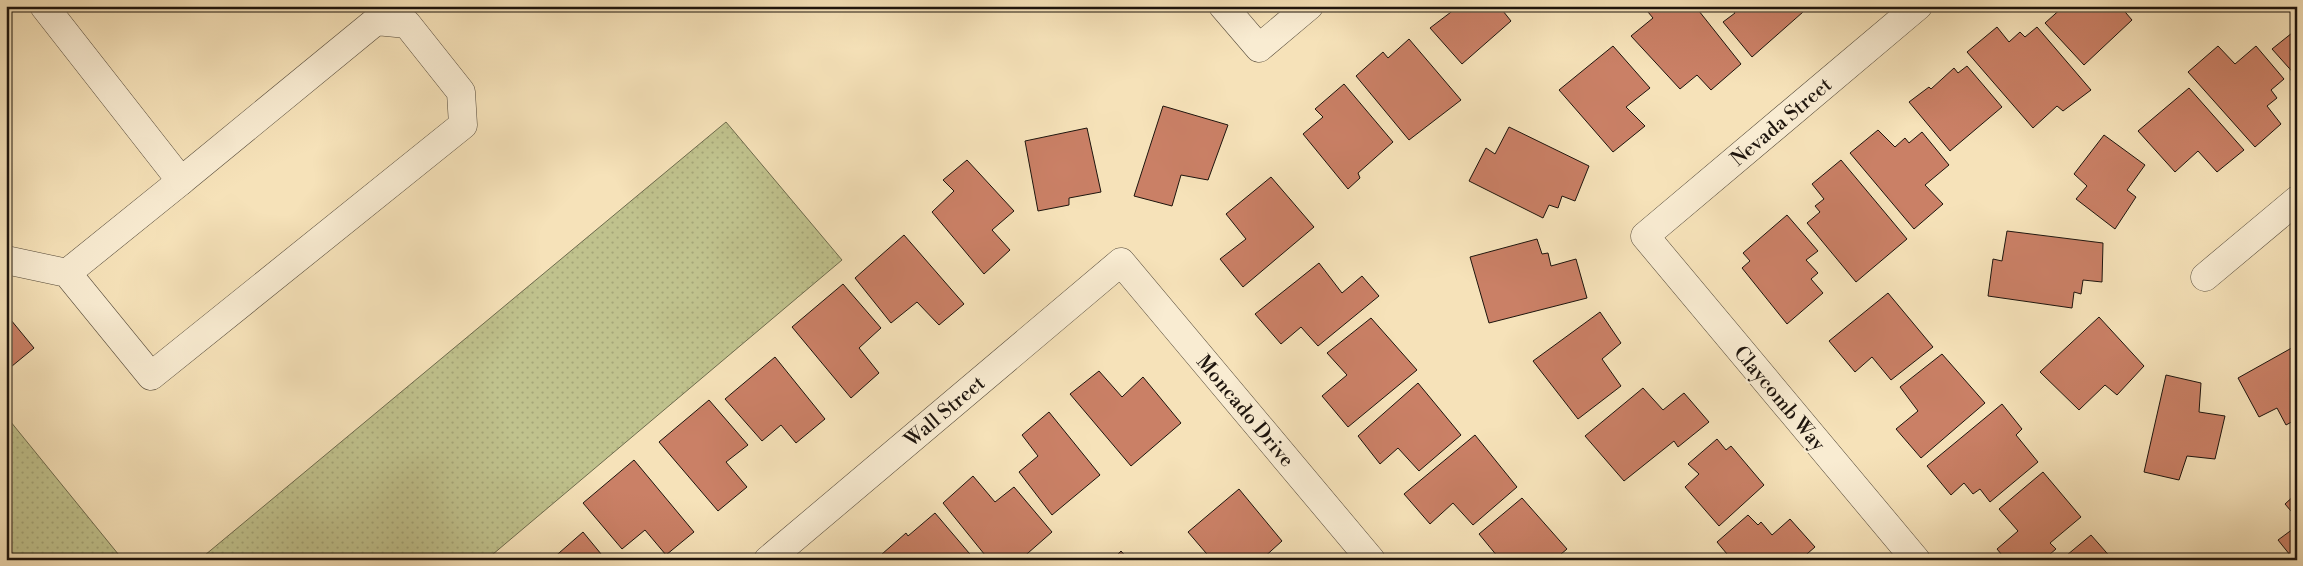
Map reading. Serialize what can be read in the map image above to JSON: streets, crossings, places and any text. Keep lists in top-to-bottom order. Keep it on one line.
{"streets":{"street":["Nevada Street","Claycomb Way","Wall Street","Moncado Drive"]},"crossings":[["Nevada Street","Claycomb Way"],["Wall Street","Moncado Drive"]]}
